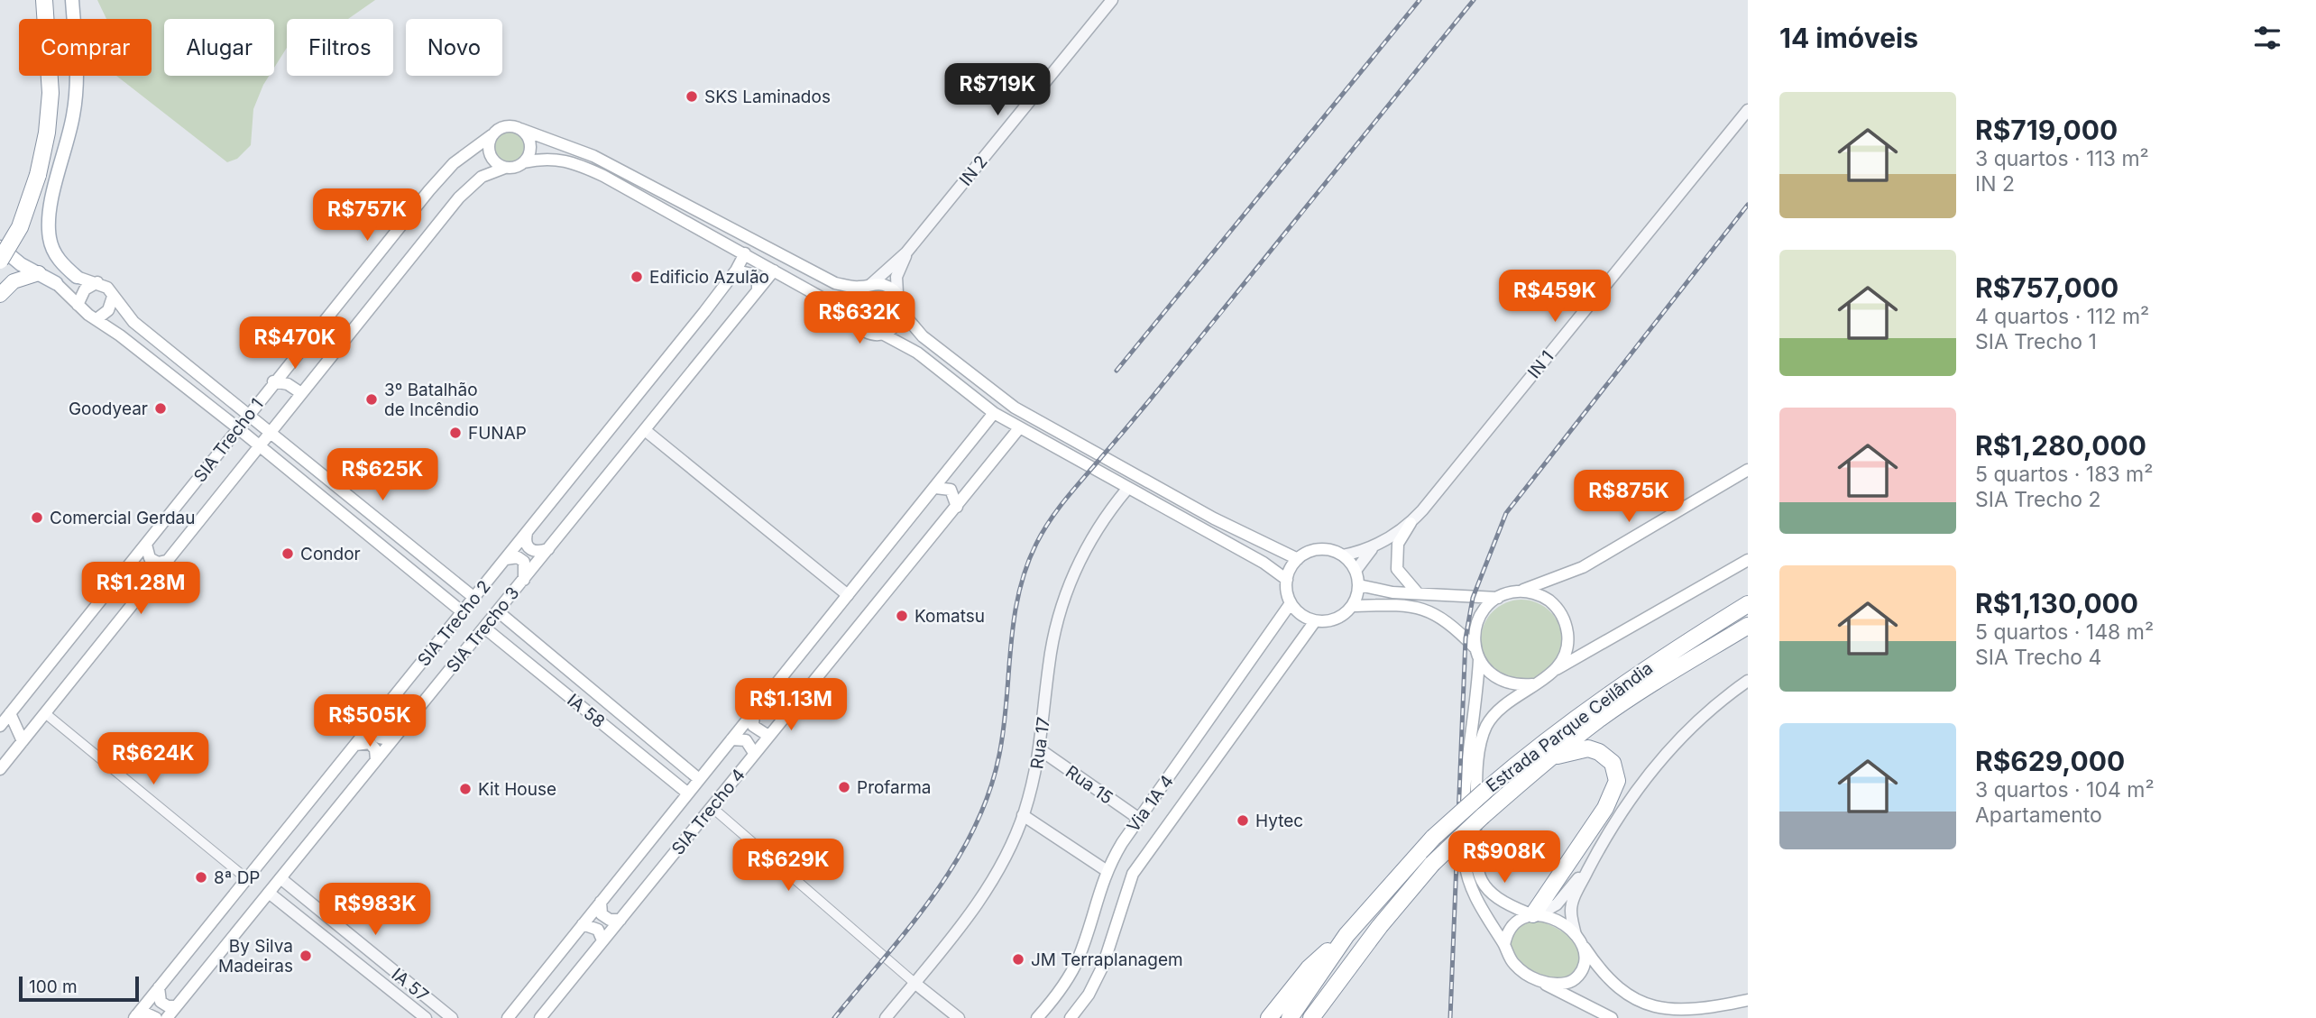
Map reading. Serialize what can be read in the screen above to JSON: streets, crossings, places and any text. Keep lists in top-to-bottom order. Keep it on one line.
{"streets":{"highway":["Estrada Parque Ceilândia"],"main road":["SIA Trecho 1","SIA Trecho 2","SIA Trecho 3","IA 58","Via 1A 4","SIA Trecho 4"],"street":["IN 2","IN 1","Rua 17","Rua 15","IA 57"]},"crossings":[["IN 1","Via 1A 4"],["SIA Trecho 3","IA 58"],["SIA Trecho 3","IA 57"],["Rua 17","Rua 15"],["Rua 15","Via 1A 4"]],"places":["SKS Laminados","Edificio Azulão","3º Batalhão de Incêndio","Goodyear","FUNAP","Comercial Gerdau","Condor","Komatsu","Profarma","Kit House","Hytec","8ª DP","By Silva Madeiras","JM Terraplanagem"],"scale_bar":"100 m","page":{"heading":"14 imóveis","chip":["Comprar","Alugar","Filtros","Novo"],"price":["R$719K","R$757K","R$459K","R$632K","R$470K","R$625K","R$875K","R$1.28M","R$1.13M","R$505K","R$624K","R$908K","R$629K","R$983K"],"list":[{"name":"R$719,000","note":"3 quartos · 113 m² · IN 2"},{"name":"R$757,000","note":"4 quartos · 112 m² · SIA Trecho 1"},{"name":"R$1,280,000","note":"5 quartos · 183 m² · SIA Trecho 2"},{"name":"R$1,130,000","note":"5 quartos · 148 m² · SIA Trecho 4"},{"name":"R$629,000","note":"3 quartos · 104 m² · Apartamento"}],"scale":"100 m"}}
